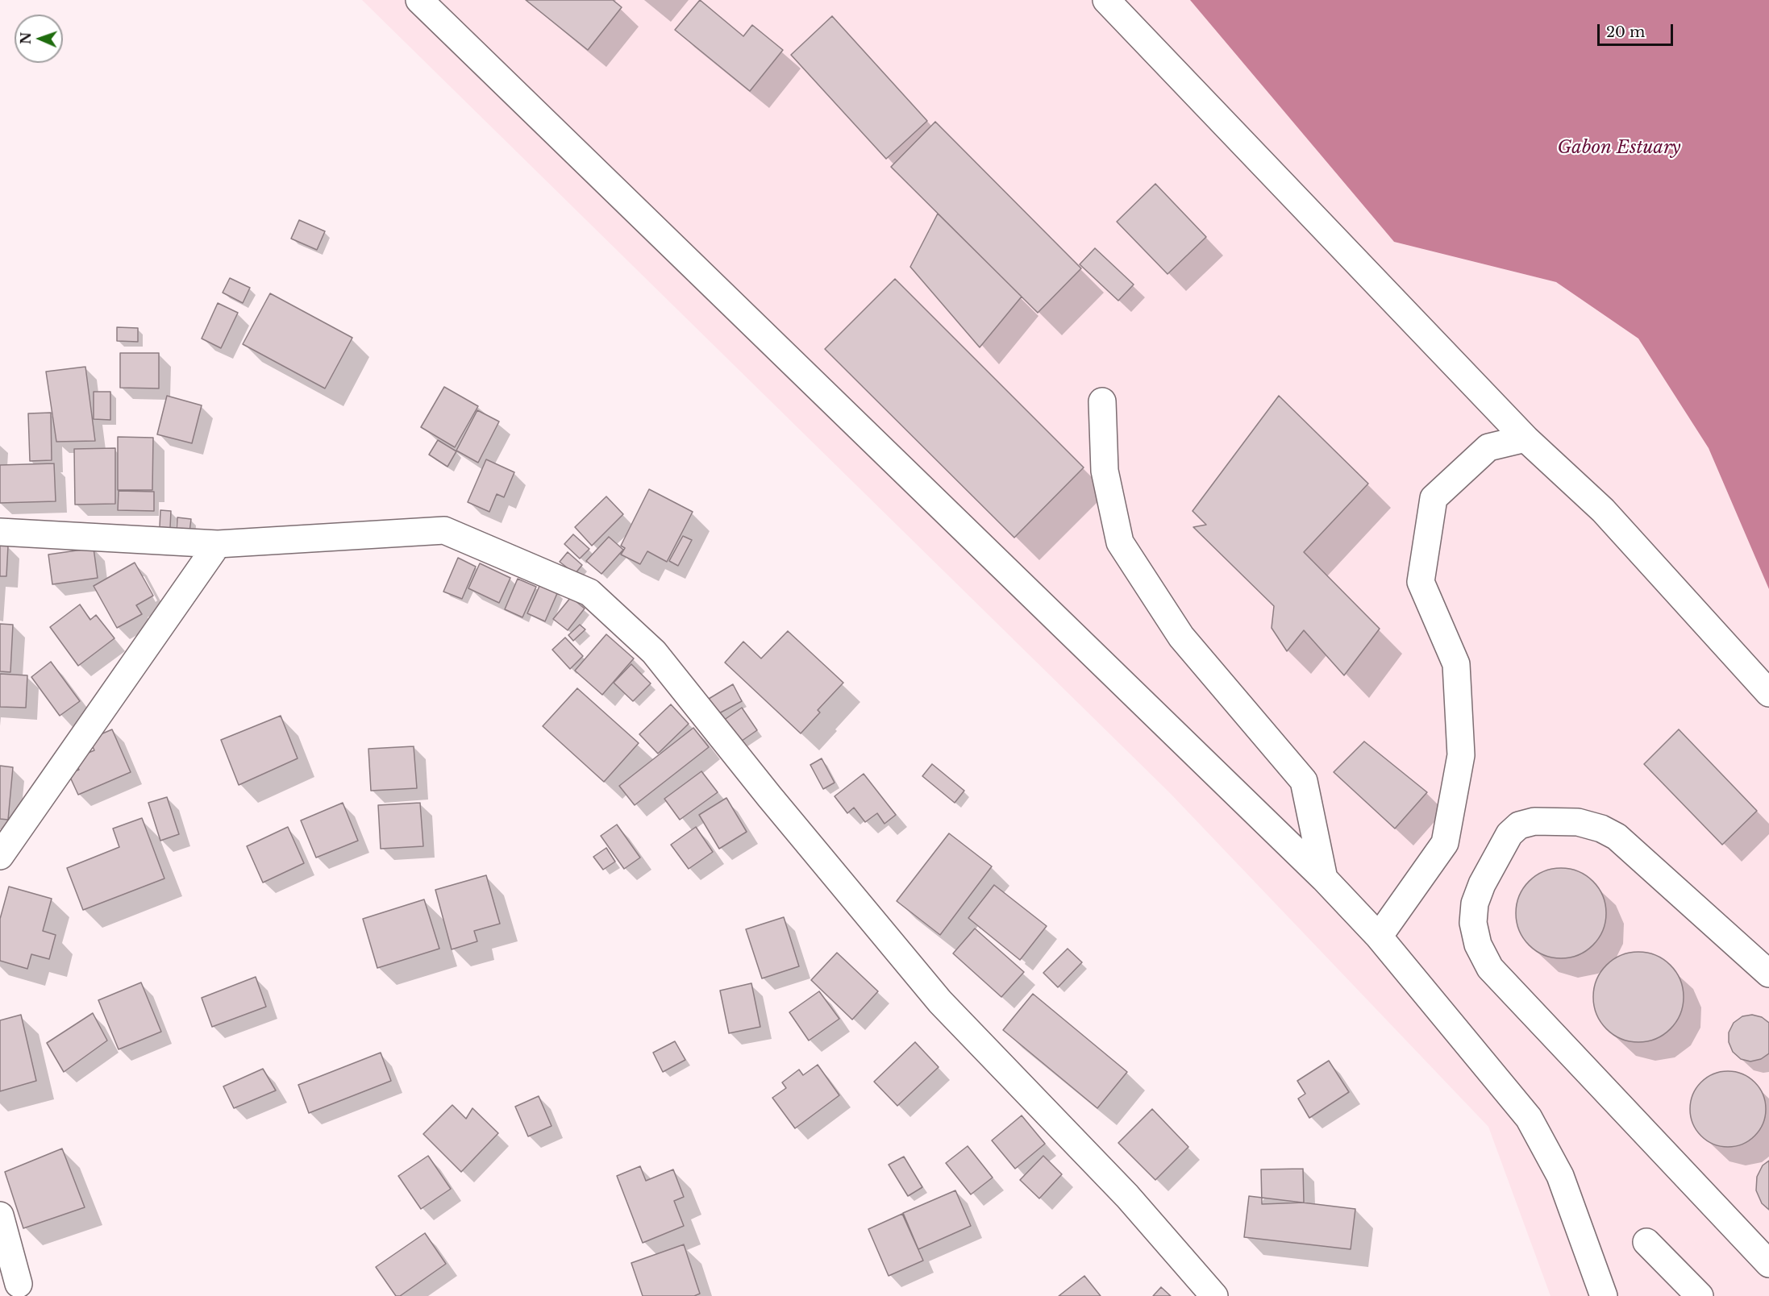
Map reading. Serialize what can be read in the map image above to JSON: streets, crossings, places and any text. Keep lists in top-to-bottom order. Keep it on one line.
{"water":["Gabon Estuary"],"scale_bar":"20 m","north":"left"}
